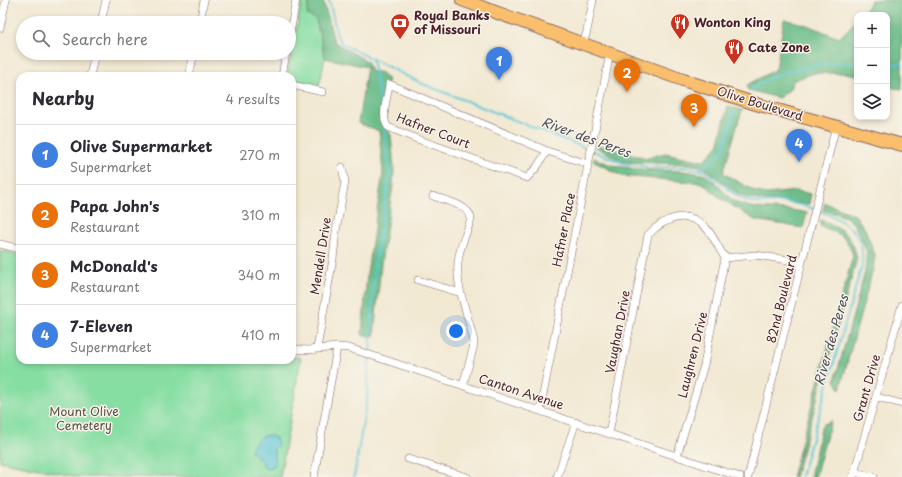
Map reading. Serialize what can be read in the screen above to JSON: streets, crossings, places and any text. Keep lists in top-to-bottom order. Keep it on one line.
{"streets":{"main road":["Olive Boulevard"],"street":["Hafner Court","Hafner Place","Mendell Drive","82nd Boulevard","Vaughan Drive","Laughren Drive","Grant Drive","Canton Avenue"]},"crossings":[["Olive Boulevard","Hafner Place"],["Olive Boulevard","82nd Boulevard"],["Hafner Court","Hafner Place"],["Hafner Place","Canton Avenue"],["Mendell Drive","Canton Avenue"],["Vaughan Drive","Laughren Drive"],["Vaughan Drive","Canton Avenue"],["Laughren Drive","Canton Avenue"]],"water":["River des Peres"],"parks":["Mount Olive Cemetery"],"places":{"bank":["Royal Banks of Missouri"],"restaurant":["Wonton King","Cate Zone"]},"page":{"map_buttons":["+","−"],"search":"Search here","pins":["1","2","3","4"],"heading":["Nearby","4 results"],"list":[{"mark":"1","name":"Olive Supermarket","note":"Supermarket","value":"270 m"},{"mark":"2","name":"Papa John's","note":"Restaurant","value":"310 m"},{"mark":"3","name":"McDonald's","note":"Restaurant","value":"340 m"},{"mark":"4","name":"7-Eleven","note":"Supermarket","value":"410 m"}]}}
